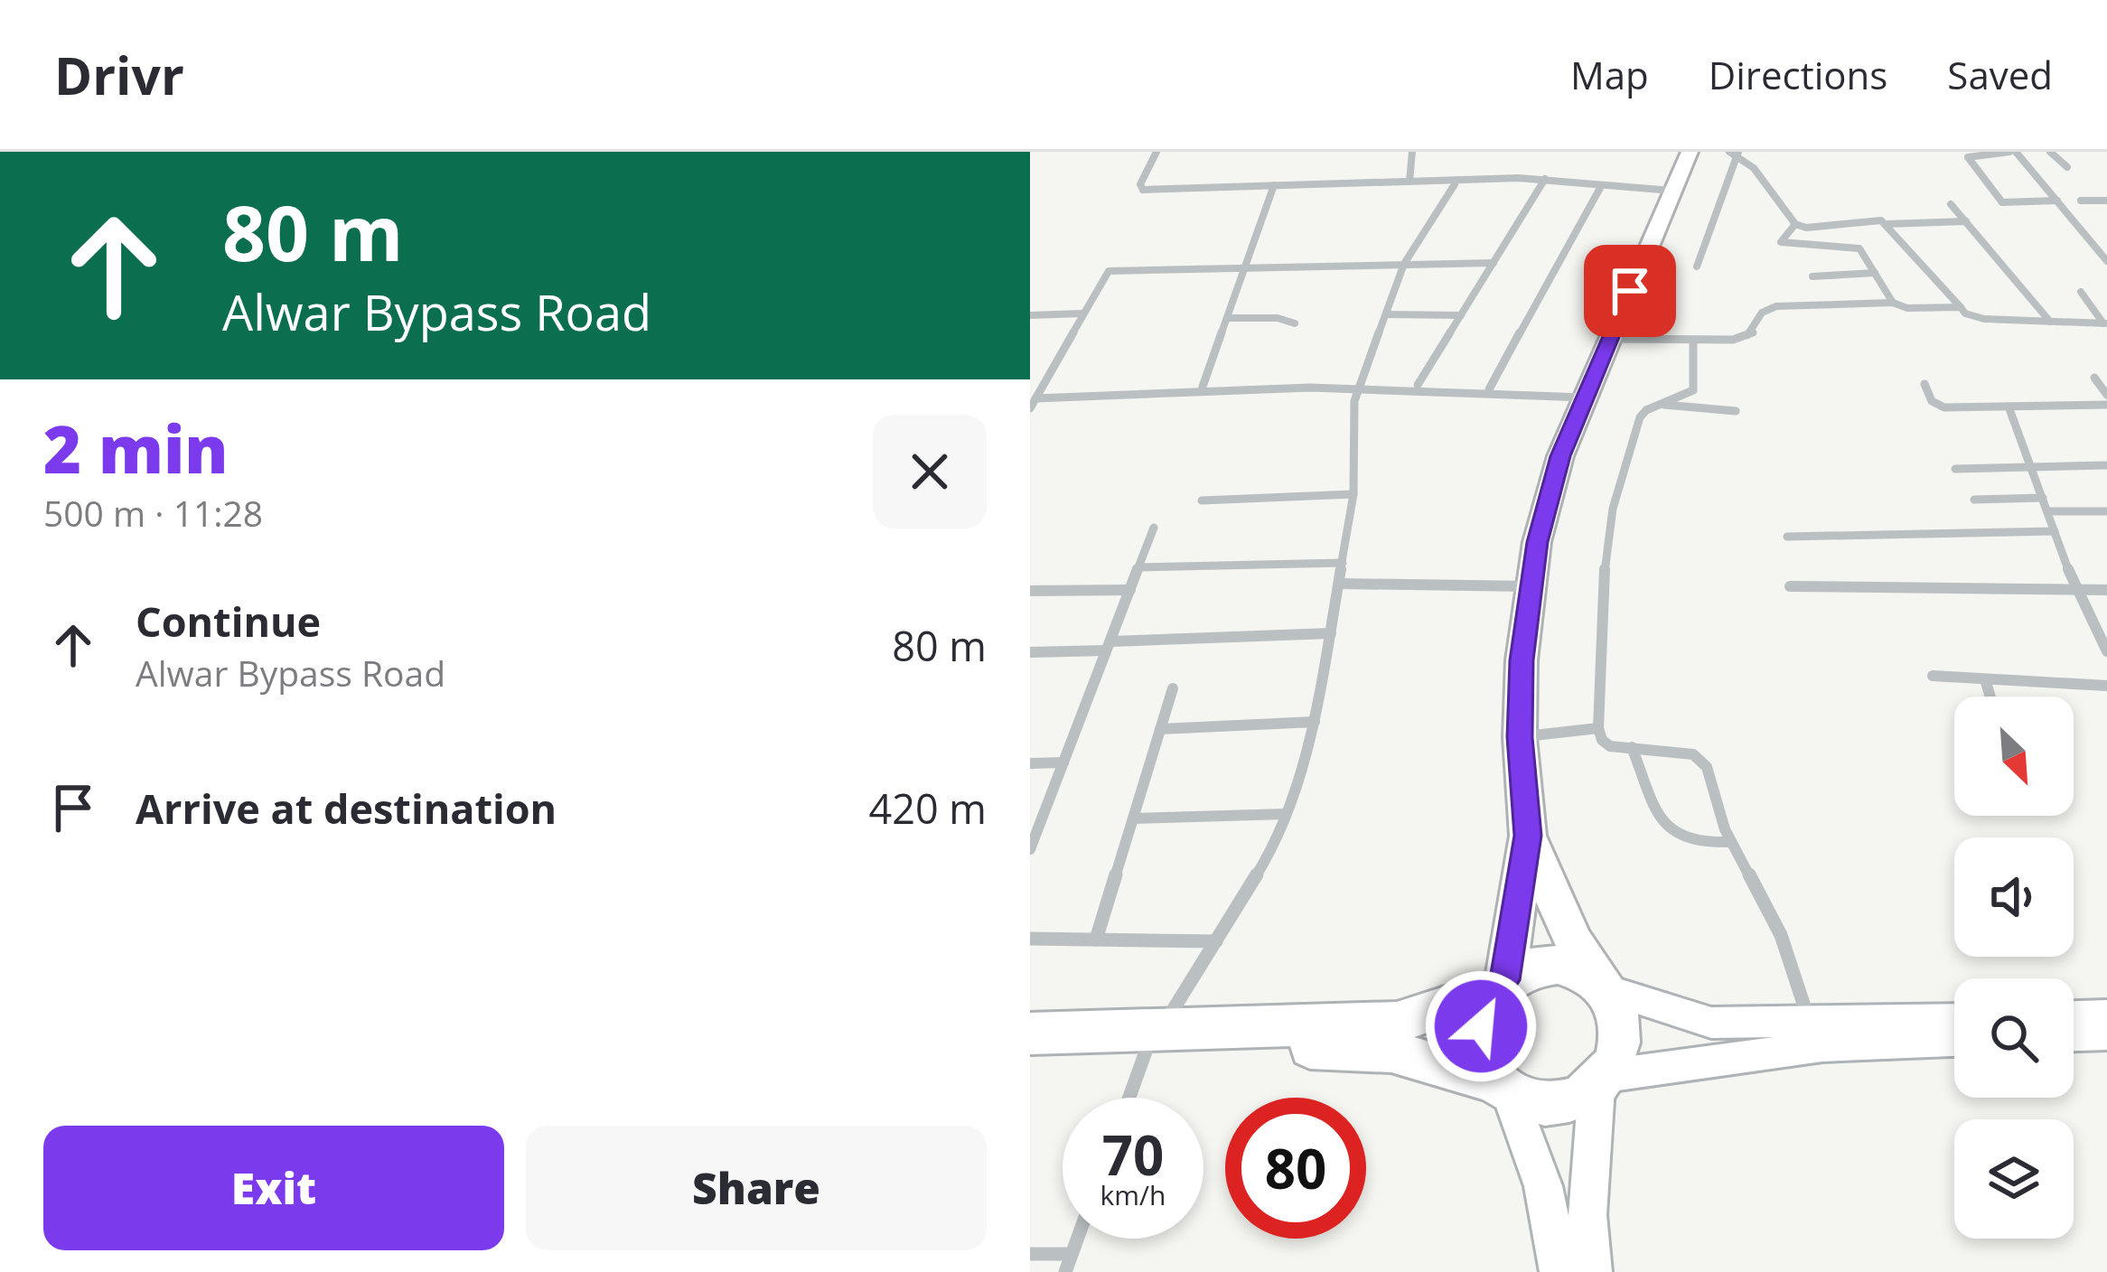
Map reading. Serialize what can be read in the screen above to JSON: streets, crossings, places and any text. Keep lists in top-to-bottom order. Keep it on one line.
{"north":"bottom right","page":{"header":"Drivr","nav":["Map","Directions","Saved"],"turn":["80 m","Alwar Bypass Road"],"heading":["2 min","500 m · 11:28"],"list":[{"name":"Continue","note":"Alwar Bypass Road","value":"80 m"},{"name":"Arrive at destination","value":"420 m"}],"speed":"70 km/h","limit":"80","buttons":["Exit","Share"]}}
